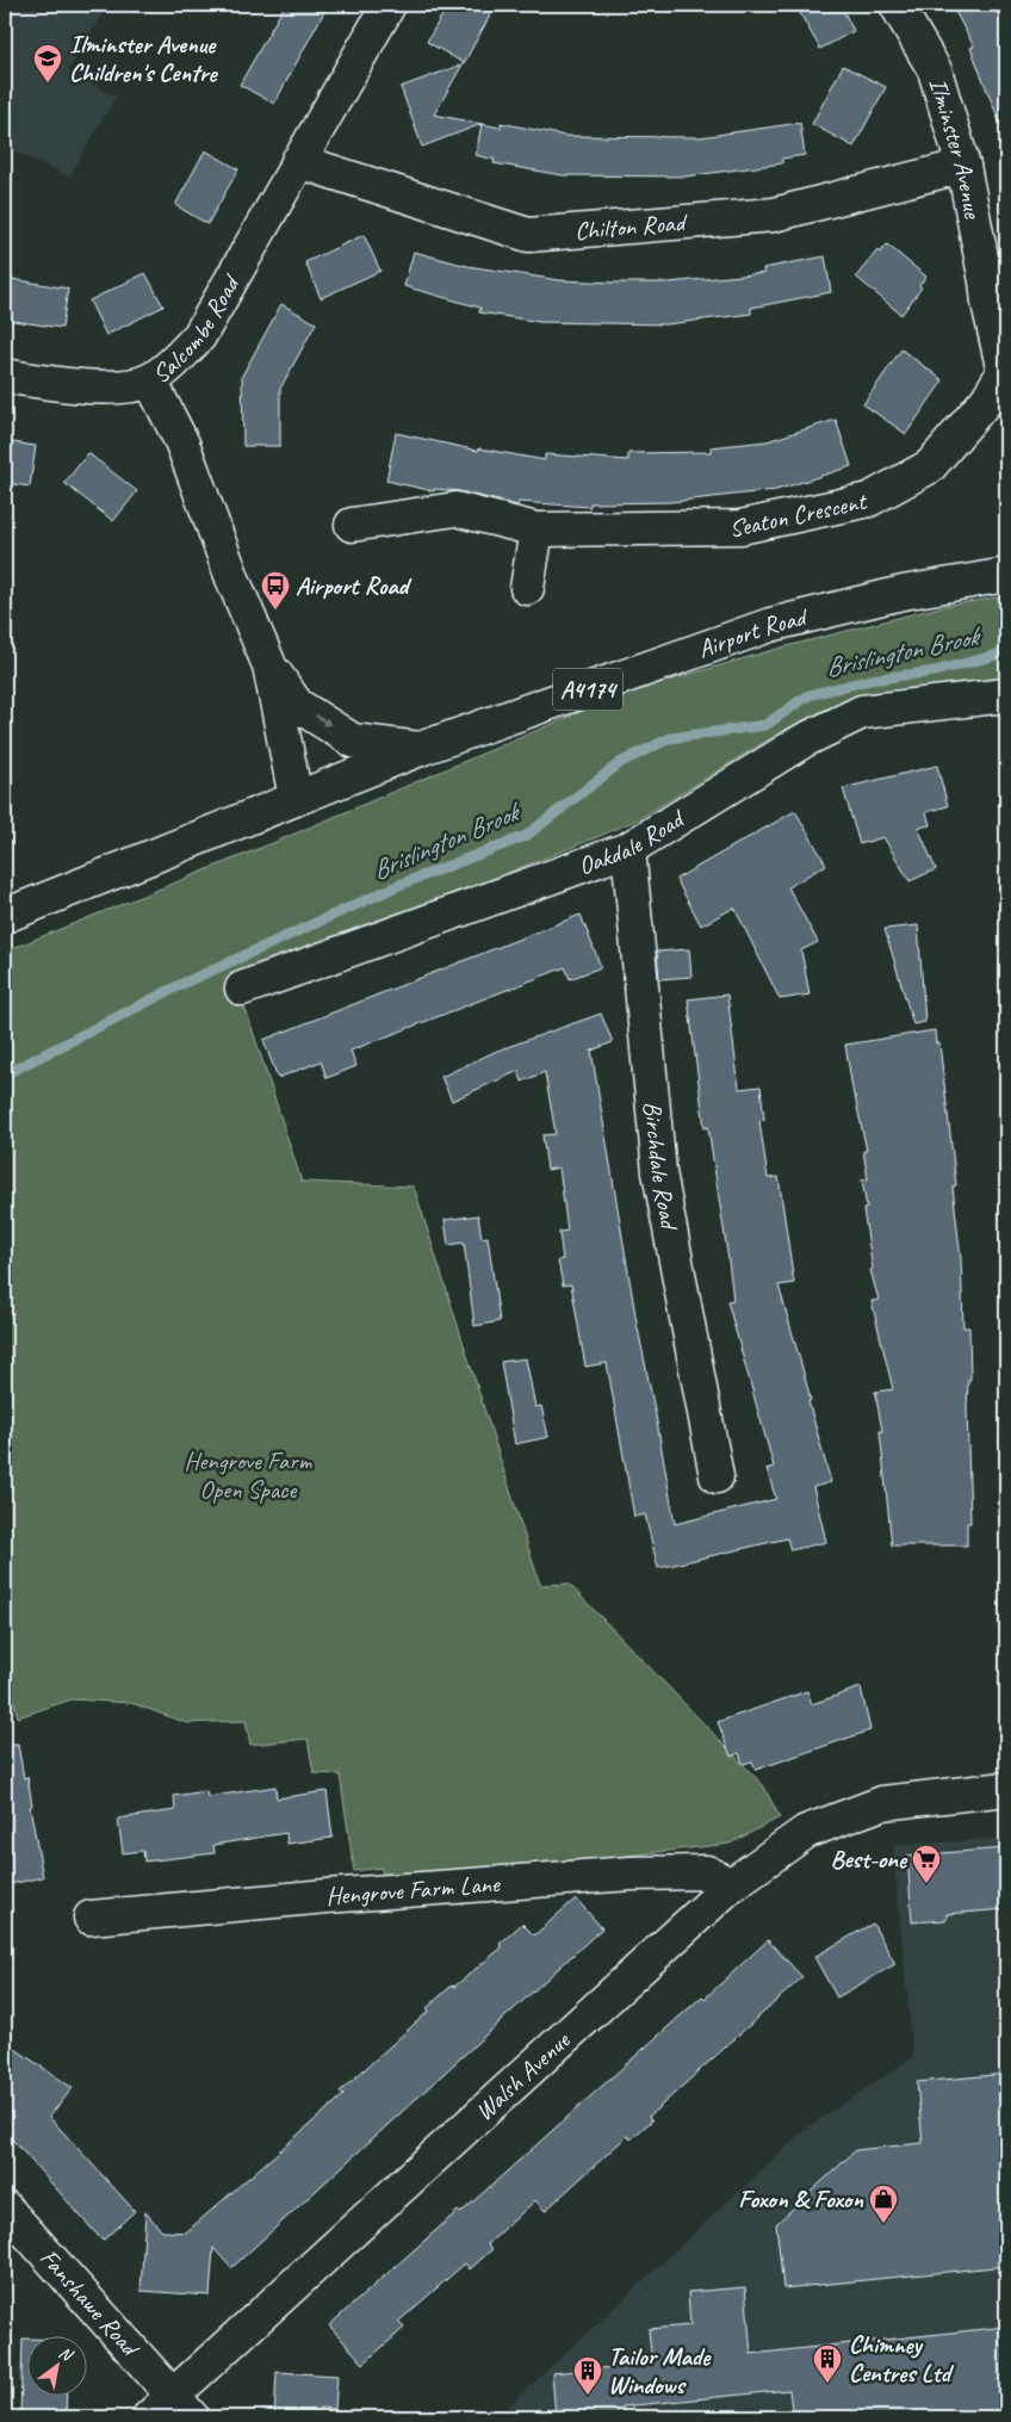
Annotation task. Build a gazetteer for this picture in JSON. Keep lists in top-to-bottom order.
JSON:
{
  "streets": {
    "main road": [
      "Ilminster Avenue",
      "Chilton Road",
      "Salcombe Road",
      "Seaton Crescent",
      "Airport Road",
      "A4174",
      "Oakdale Road",
      "Birchdale Road",
      "Hengrove Farm Lane",
      "Walsh Avenue",
      "Fanshawe Road"
    ]
  },
  "crossings": [
    ["Ilminster Avenue", "Chilton Road"],
    ["Ilminster Avenue", "Seaton Crescent"],
    ["Chilton Road", "Salcombe Road"],
    ["Salcombe Road", "Airport Road"],
    ["Oakdale Road", "Birchdale Road"],
    ["Hengrove Farm Lane", "Walsh Avenue"],
    ["Walsh Avenue", "Fanshawe Road"]
  ],
  "water": ["Brislington Brook"],
  "parks": ["Hengrove Farm Open Space"],
  "places": {
    "school or university": ["Ilminster Avenue Children's Centre"],
    "bus stop": ["Airport Road"],
    "supermarket": ["Best-one"],
    "shop": ["Foxon & Foxon"],
    "building": ["Chimney Centres Ltd", "Tailor Made Windows"]
  },
  "north": "top right"
}
